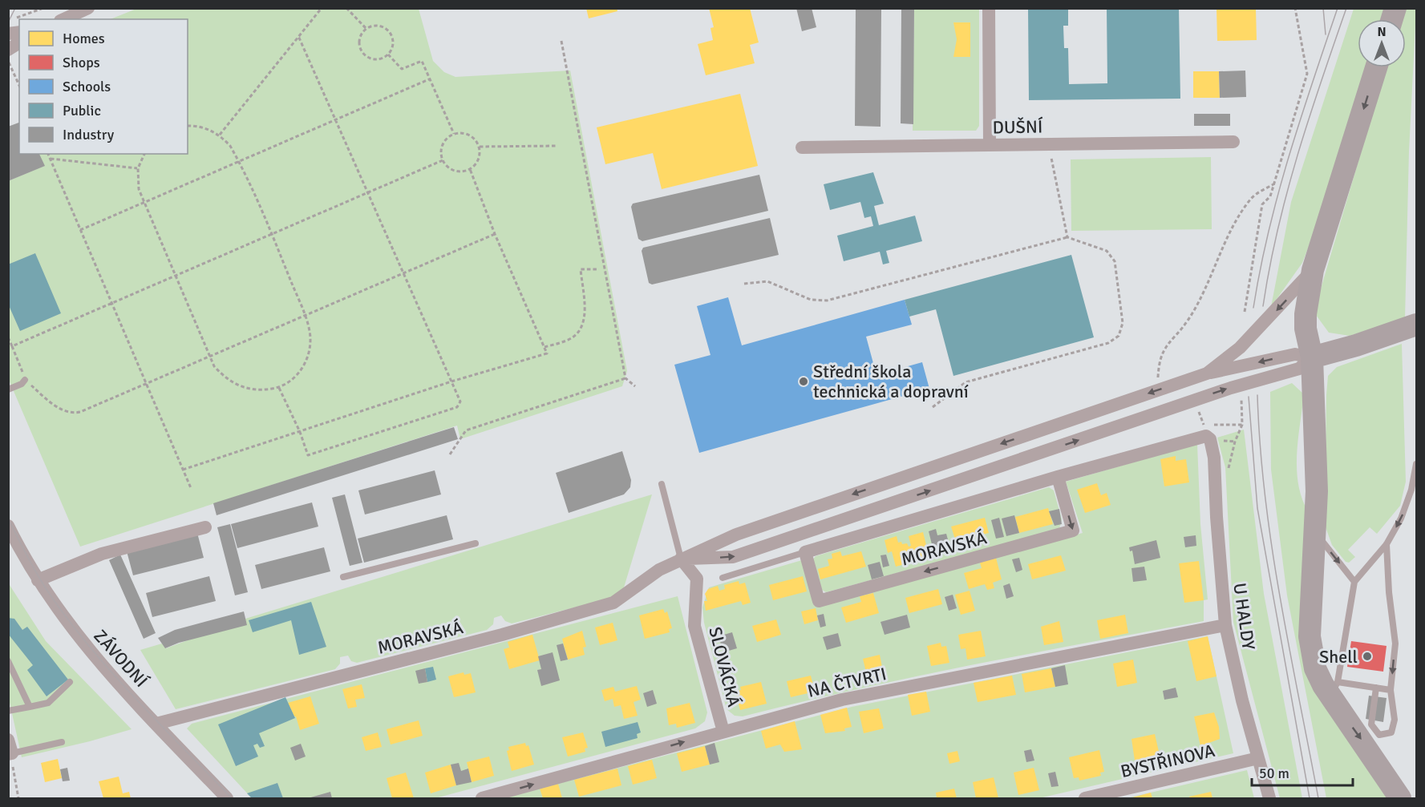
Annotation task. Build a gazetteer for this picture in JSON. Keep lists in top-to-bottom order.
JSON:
{
  "streets": {
    "street": [
      "DUŠNÍ",
      "MORAVSKÁ",
      "U HALDY",
      "ZÁVODNÍ",
      "SLOVÁCKÁ",
      "NA ČTVRTI",
      "BYSTŘINOVA"
    ]
  },
  "crossings": [
    ["MORAVSKÁ", "U HALDY"],
    ["MORAVSKÁ", "ZÁVODNÍ"],
    ["MORAVSKÁ", "SLOVÁCKÁ"],
    ["U HALDY", "NA ČTVRTI"],
    ["U HALDY", "BYSTŘINOVA"],
    ["SLOVÁCKÁ", "NA ČTVRTI"]
  ],
  "places": ["Střední škola technická a dopravní", "Shell"],
  "legend": [
    "Homes",
    "Shops",
    "Schools",
    "Public",
    "Industry"
  ],
  "scale_bar": "50 m",
  "north": "top"
}
